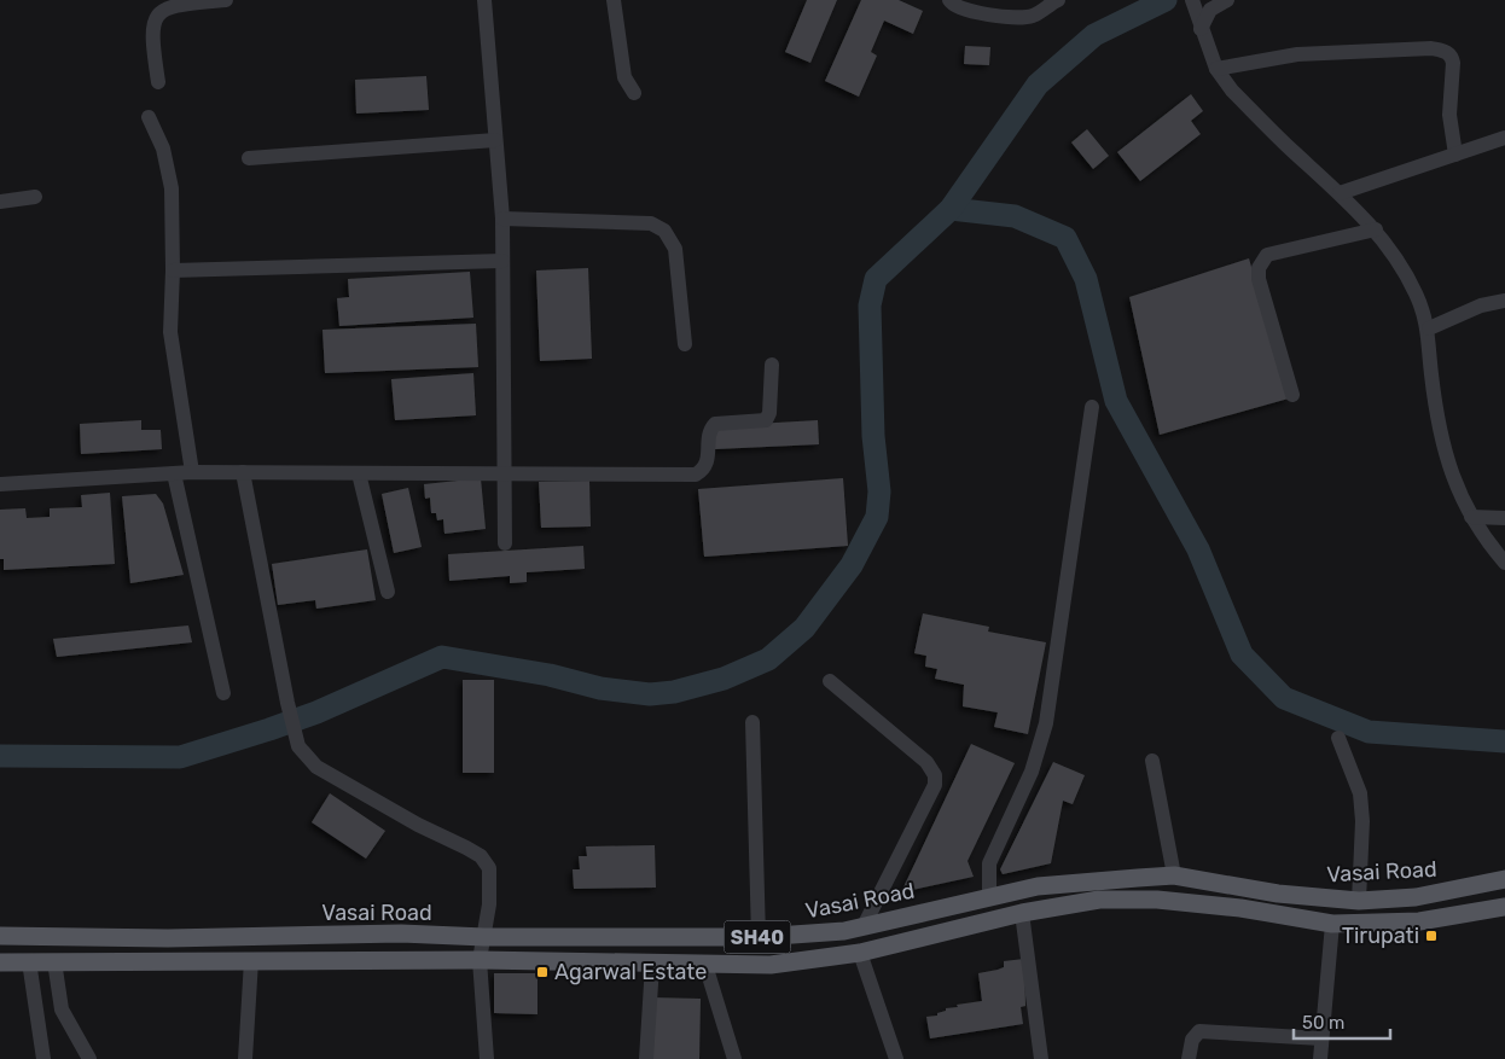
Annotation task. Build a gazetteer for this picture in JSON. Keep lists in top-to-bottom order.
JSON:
{
  "streets": {
    "main road": ["Vasai Road", "SH40"]
  },
  "places": {
    "transit": ["Tirupati", "Agarwal Estate"]
  },
  "scale_bar": "50 m"
}
